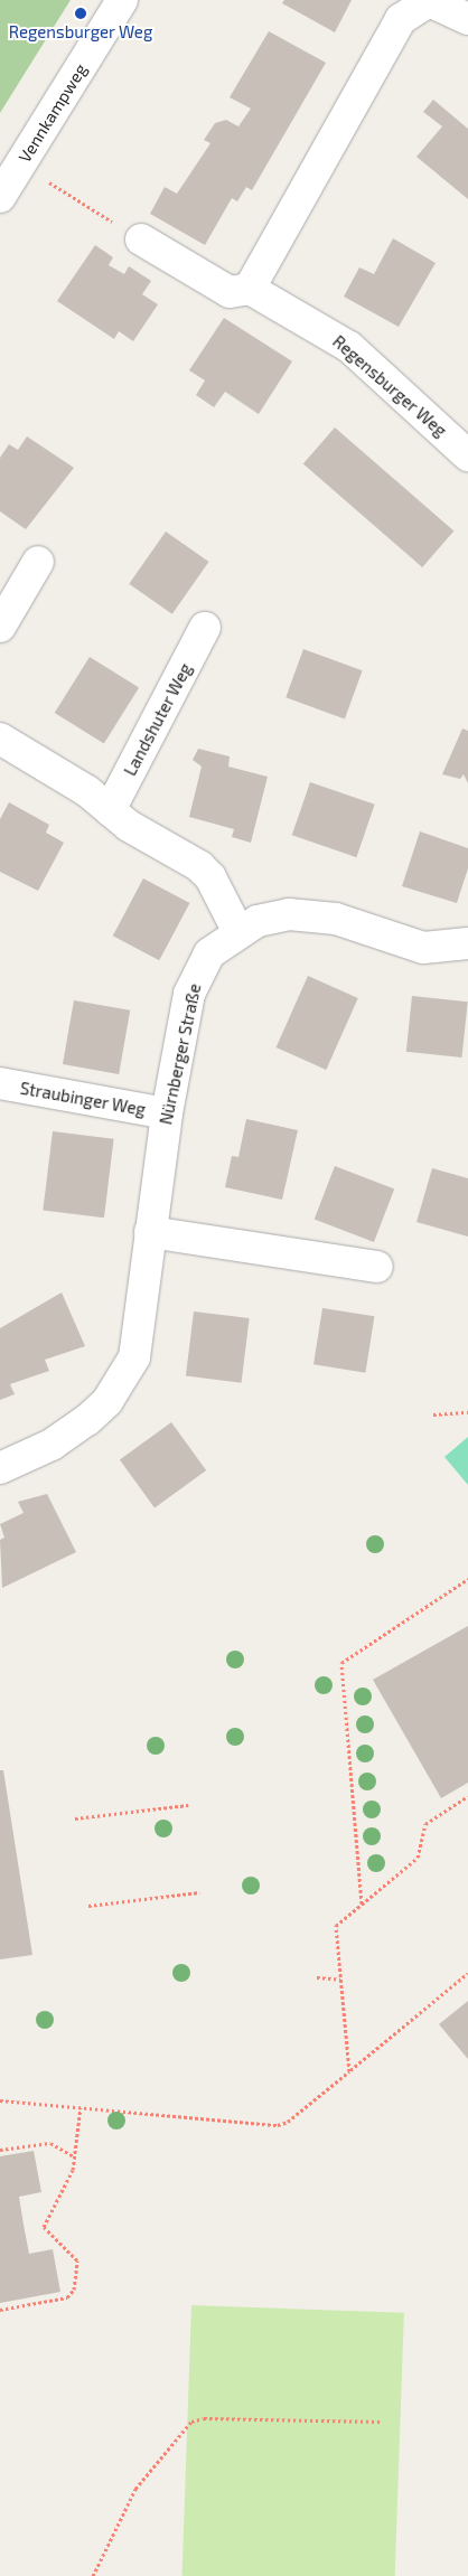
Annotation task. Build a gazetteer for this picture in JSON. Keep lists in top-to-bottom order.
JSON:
{
  "streets": {
    "street": [
      "Vennkampweg",
      "Regensburger Weg",
      "Landshuter Weg",
      "Nürnberger Straße",
      "Straubinger Weg"
    ]
  },
  "crossings": [
    ["Nürnberger Straße", "Straubinger Weg"]
  ],
  "places": ["Regensburger Weg"]
}
